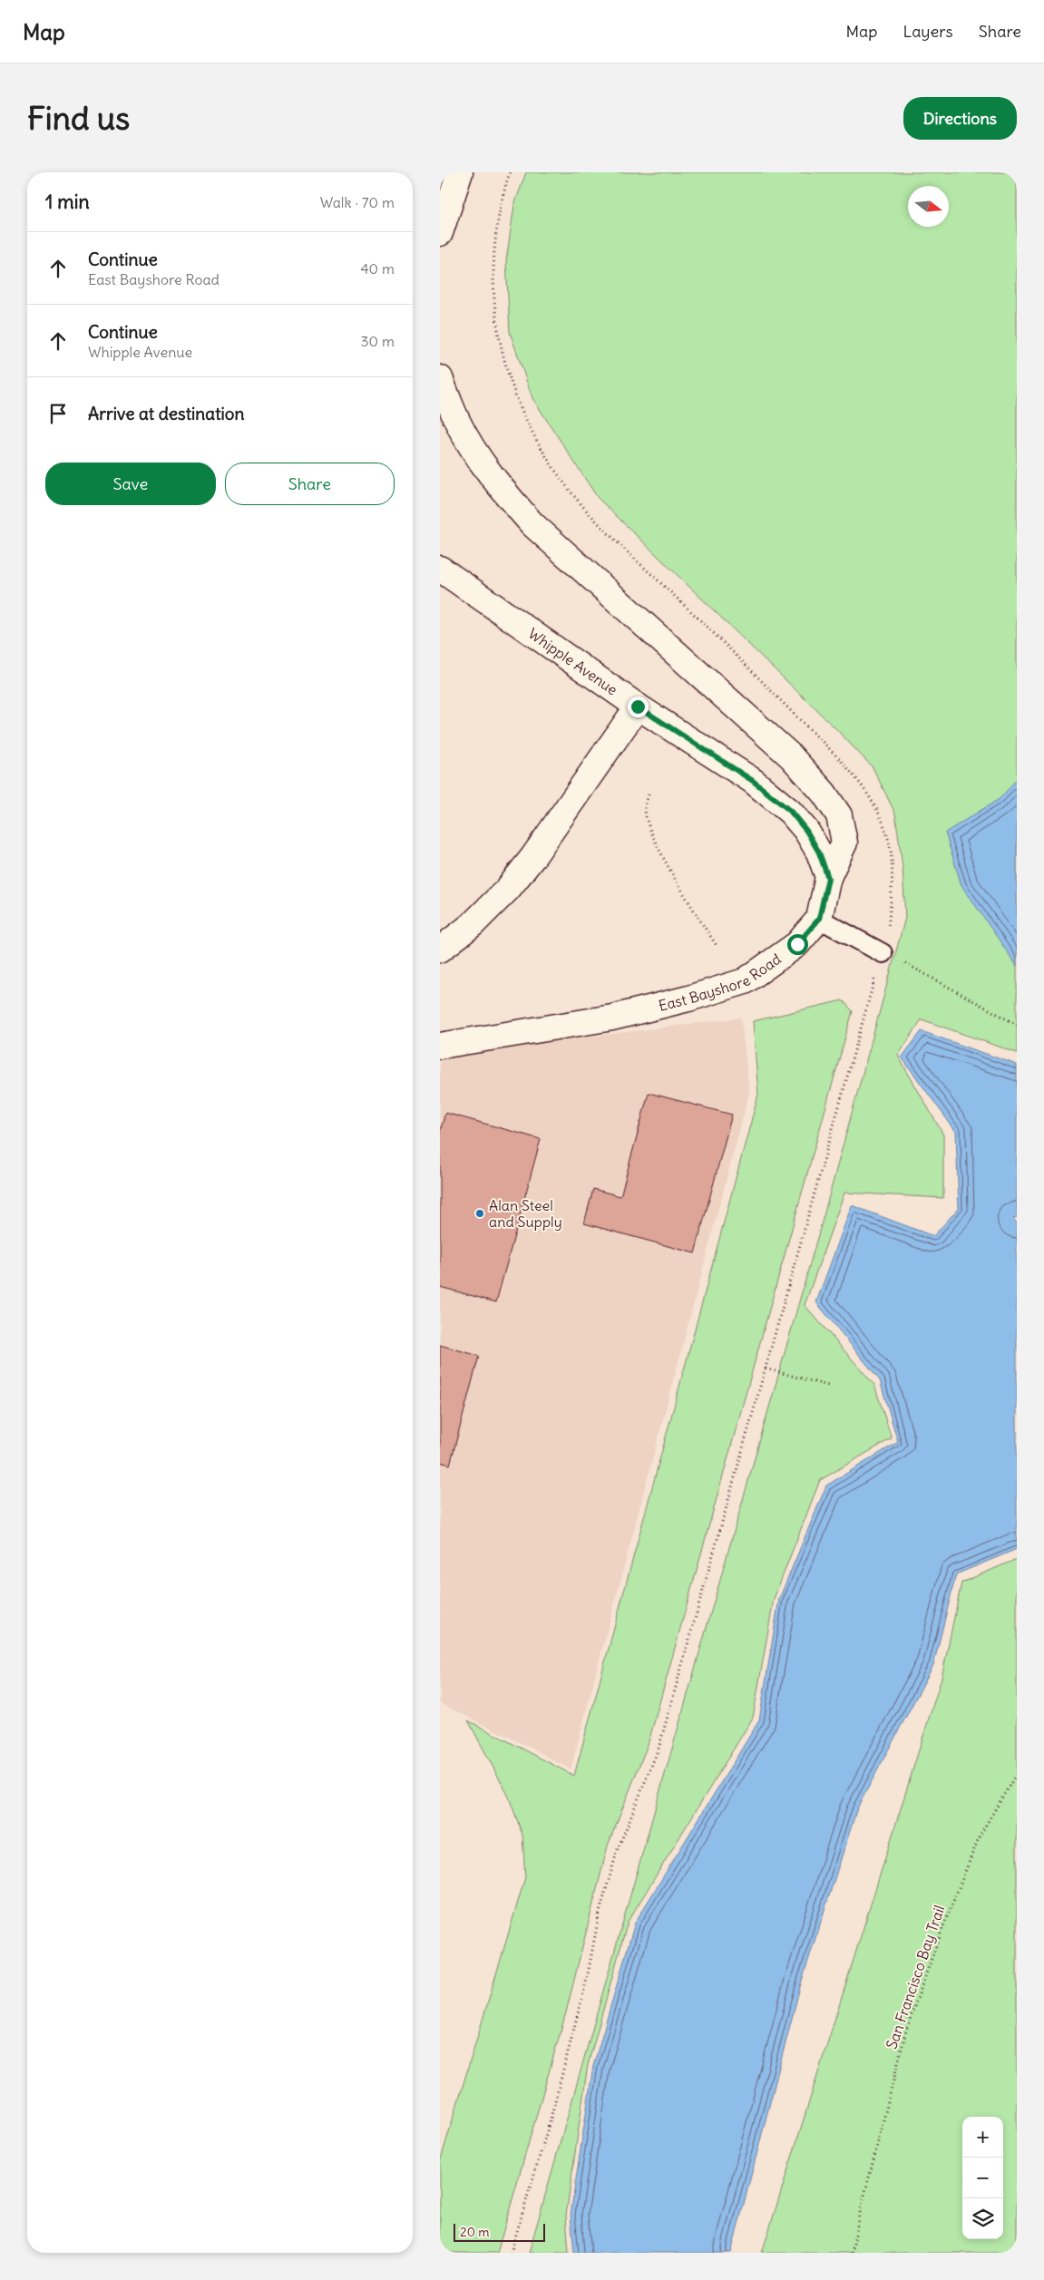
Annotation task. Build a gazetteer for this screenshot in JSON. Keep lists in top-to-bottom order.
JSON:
{
  "streets": {
    "main road": ["Whipple Avenue", "East Bayshore Road"],
    "path": ["San Francisco Bay Trail"]
  },
  "crossings": [
    ["Whipple Avenue", "East Bayshore Road"]
  ],
  "places": ["Alan Steel and Supply"],
  "scale_bar": "20 m",
  "north": "right",
  "page": {
    "header": "Map",
    "nav": ["Map", "Layers", "Share"],
    "buttons": [
      "Directions",
      ["Save", "Share"]
    ],
    "title": "Find us",
    "heading": ["1 min", "Walk · 70 m"],
    "list": [
      ["Continue", "East Bayshore Road", "40 m"],
      ["Continue", "Whipple Avenue", "30 m"],
      "Arrive at destination"
    ],
    "map_buttons": ["+", "−"],
    "scale": "20 m"
  }
}
